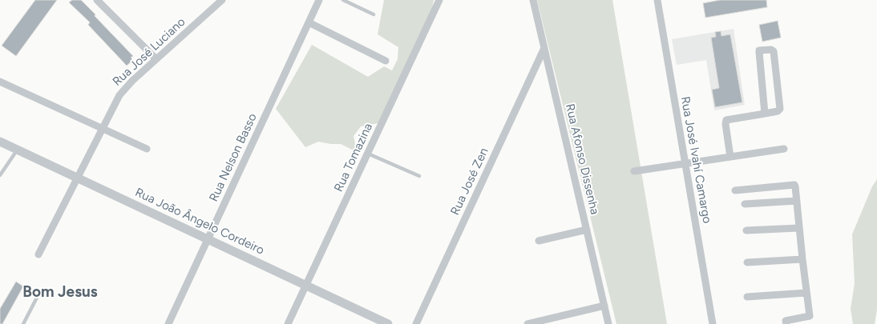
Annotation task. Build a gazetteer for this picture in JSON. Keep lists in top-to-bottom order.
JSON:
{
  "streets": {
    "street": [
      "Rua José Luciano",
      "Rua Nelson Basso",
      "Rua Tomazina",
      "Rua Afonso Dissenha",
      "Rua José Ivahí Camargo",
      "Rua José Zen",
      "Rua João Ângelo Cordeiro"
    ]
  },
  "crossings": [
    ["Rua José Luciano", "Rua João Ângelo Cordeiro"],
    ["Rua Nelson Basso", "Rua João Ângelo Cordeiro"],
    ["Rua Tomazina", "Rua João Ângelo Cordeiro"],
    ["Rua Afonso Dissenha", "Rua José Zen"]
  ],
  "districts": ["Bom Jesus"]
}
